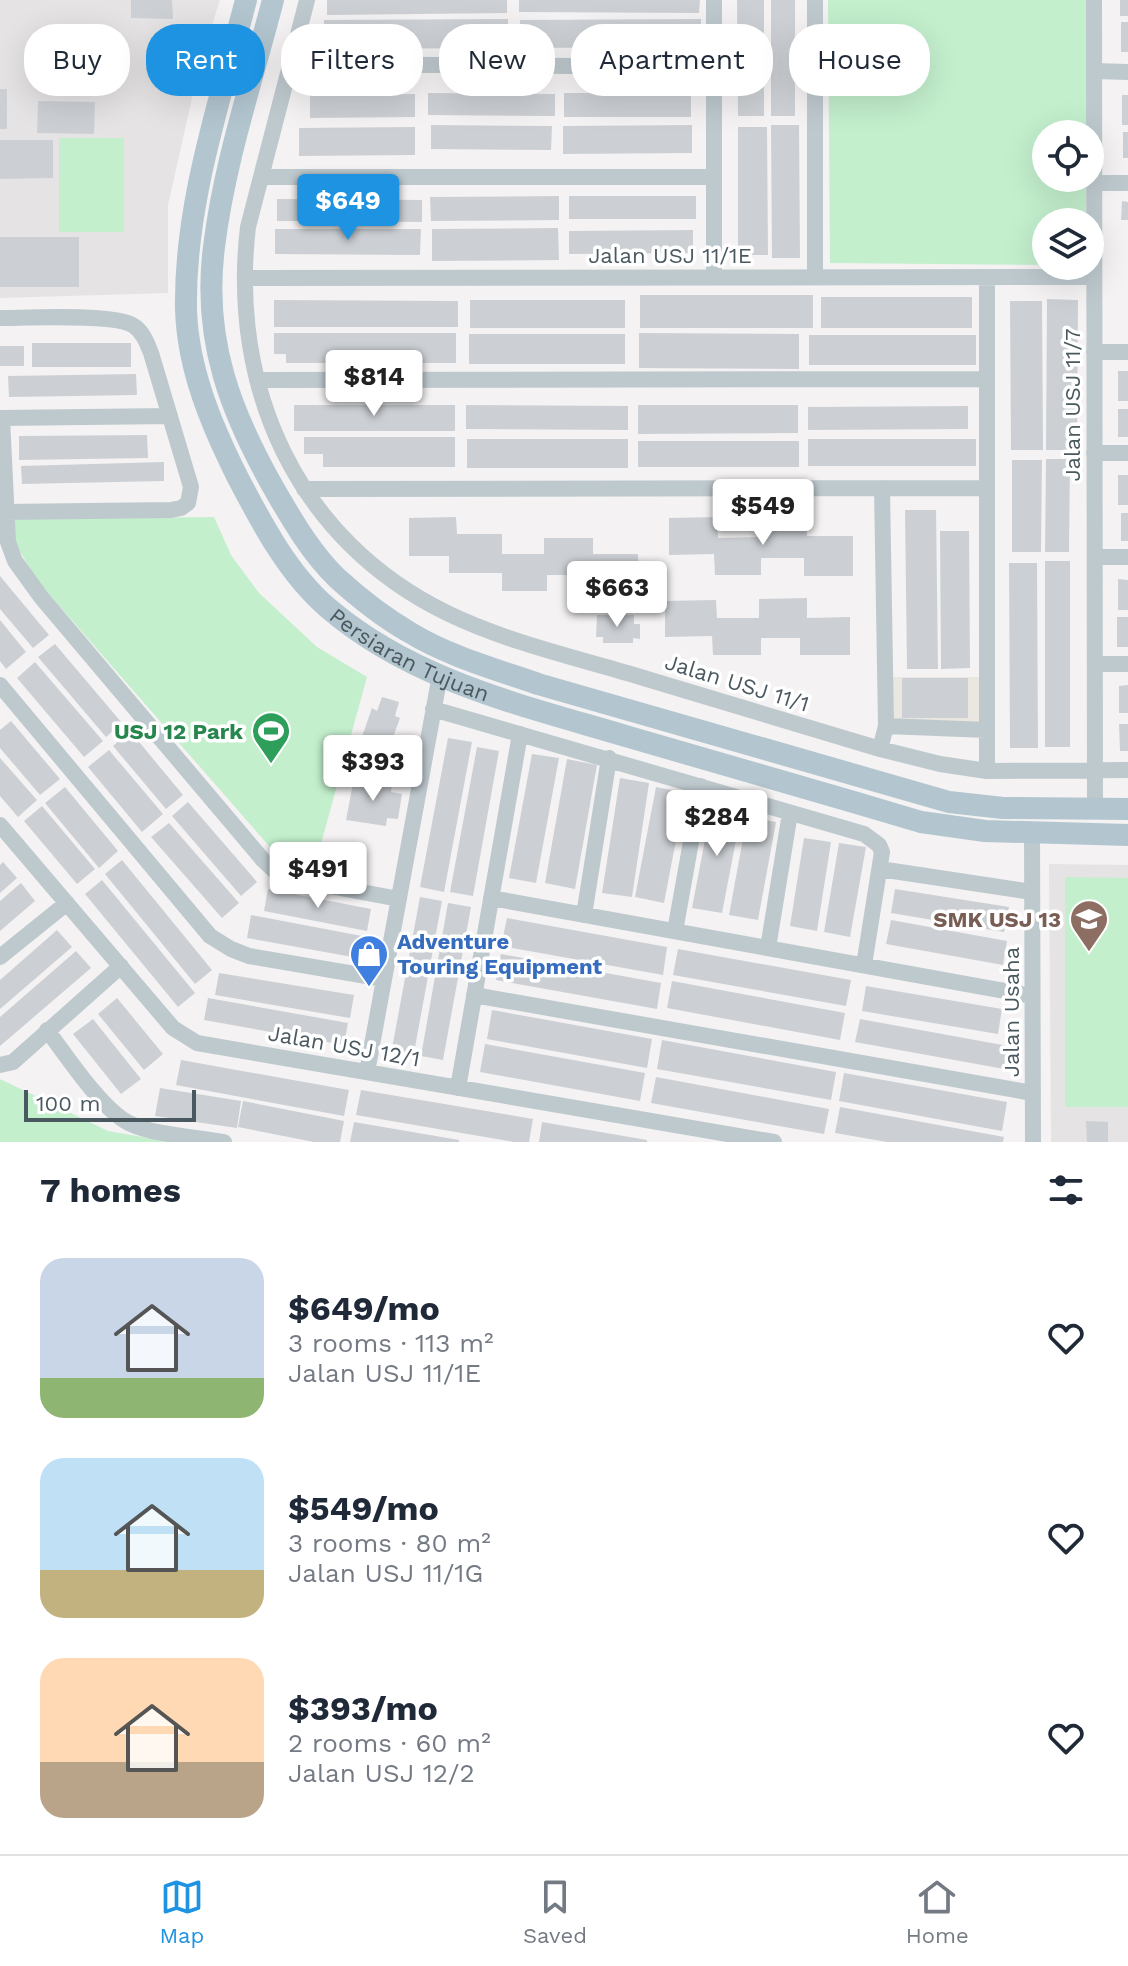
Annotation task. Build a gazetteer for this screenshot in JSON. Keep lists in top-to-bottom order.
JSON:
{
  "streets": {
    "main road": ["Persiaran Tujuan"],
    "street": [
      "Jalan USJ 11/1E",
      "Jalan USJ 11/7",
      "Jalan USJ 11/1",
      "Jalan Usaha",
      "Jalan USJ 12/1"
    ]
  },
  "crossings": [
    ["Jalan USJ 11/1E", "Jalan USJ 11/1"],
    ["Jalan USJ 11/7", "Persiaran Tujuan"],
    ["Jalan USJ 11/7", "Jalan USJ 11/1"],
    ["Persiaran Tujuan", "Jalan Usaha"]
  ],
  "places": {
    "sports": ["USJ 12 Park"],
    "school or university": ["SMK USJ 13"],
    "shop": ["Adventure Touring Equipment"]
  },
  "scale_bar": "100 m",
  "page": {
    "chip": [
      "Buy",
      "Rent",
      "Filters",
      "New",
      "Apartment",
      "House"
    ],
    "price": [
      "$649",
      "$814",
      "$549",
      "$663",
      "$393",
      "$284",
      "$491"
    ],
    "scale": "100 m",
    "heading": "7 homes",
    "list": [
      {
        "name": "$649/mo",
        "note": "3 rooms · 113 m² · Jalan USJ 11/1E"
      },
      {
        "name": "$549/mo",
        "note": "3 rooms · 80 m² · Jalan USJ 11/1G"
      },
      {
        "name": "$393/mo",
        "note": "2 rooms · 60 m² · Jalan USJ 12/2"
      }
    ],
    "tabs": ["Map", "Saved", "Home"]
  }
}
